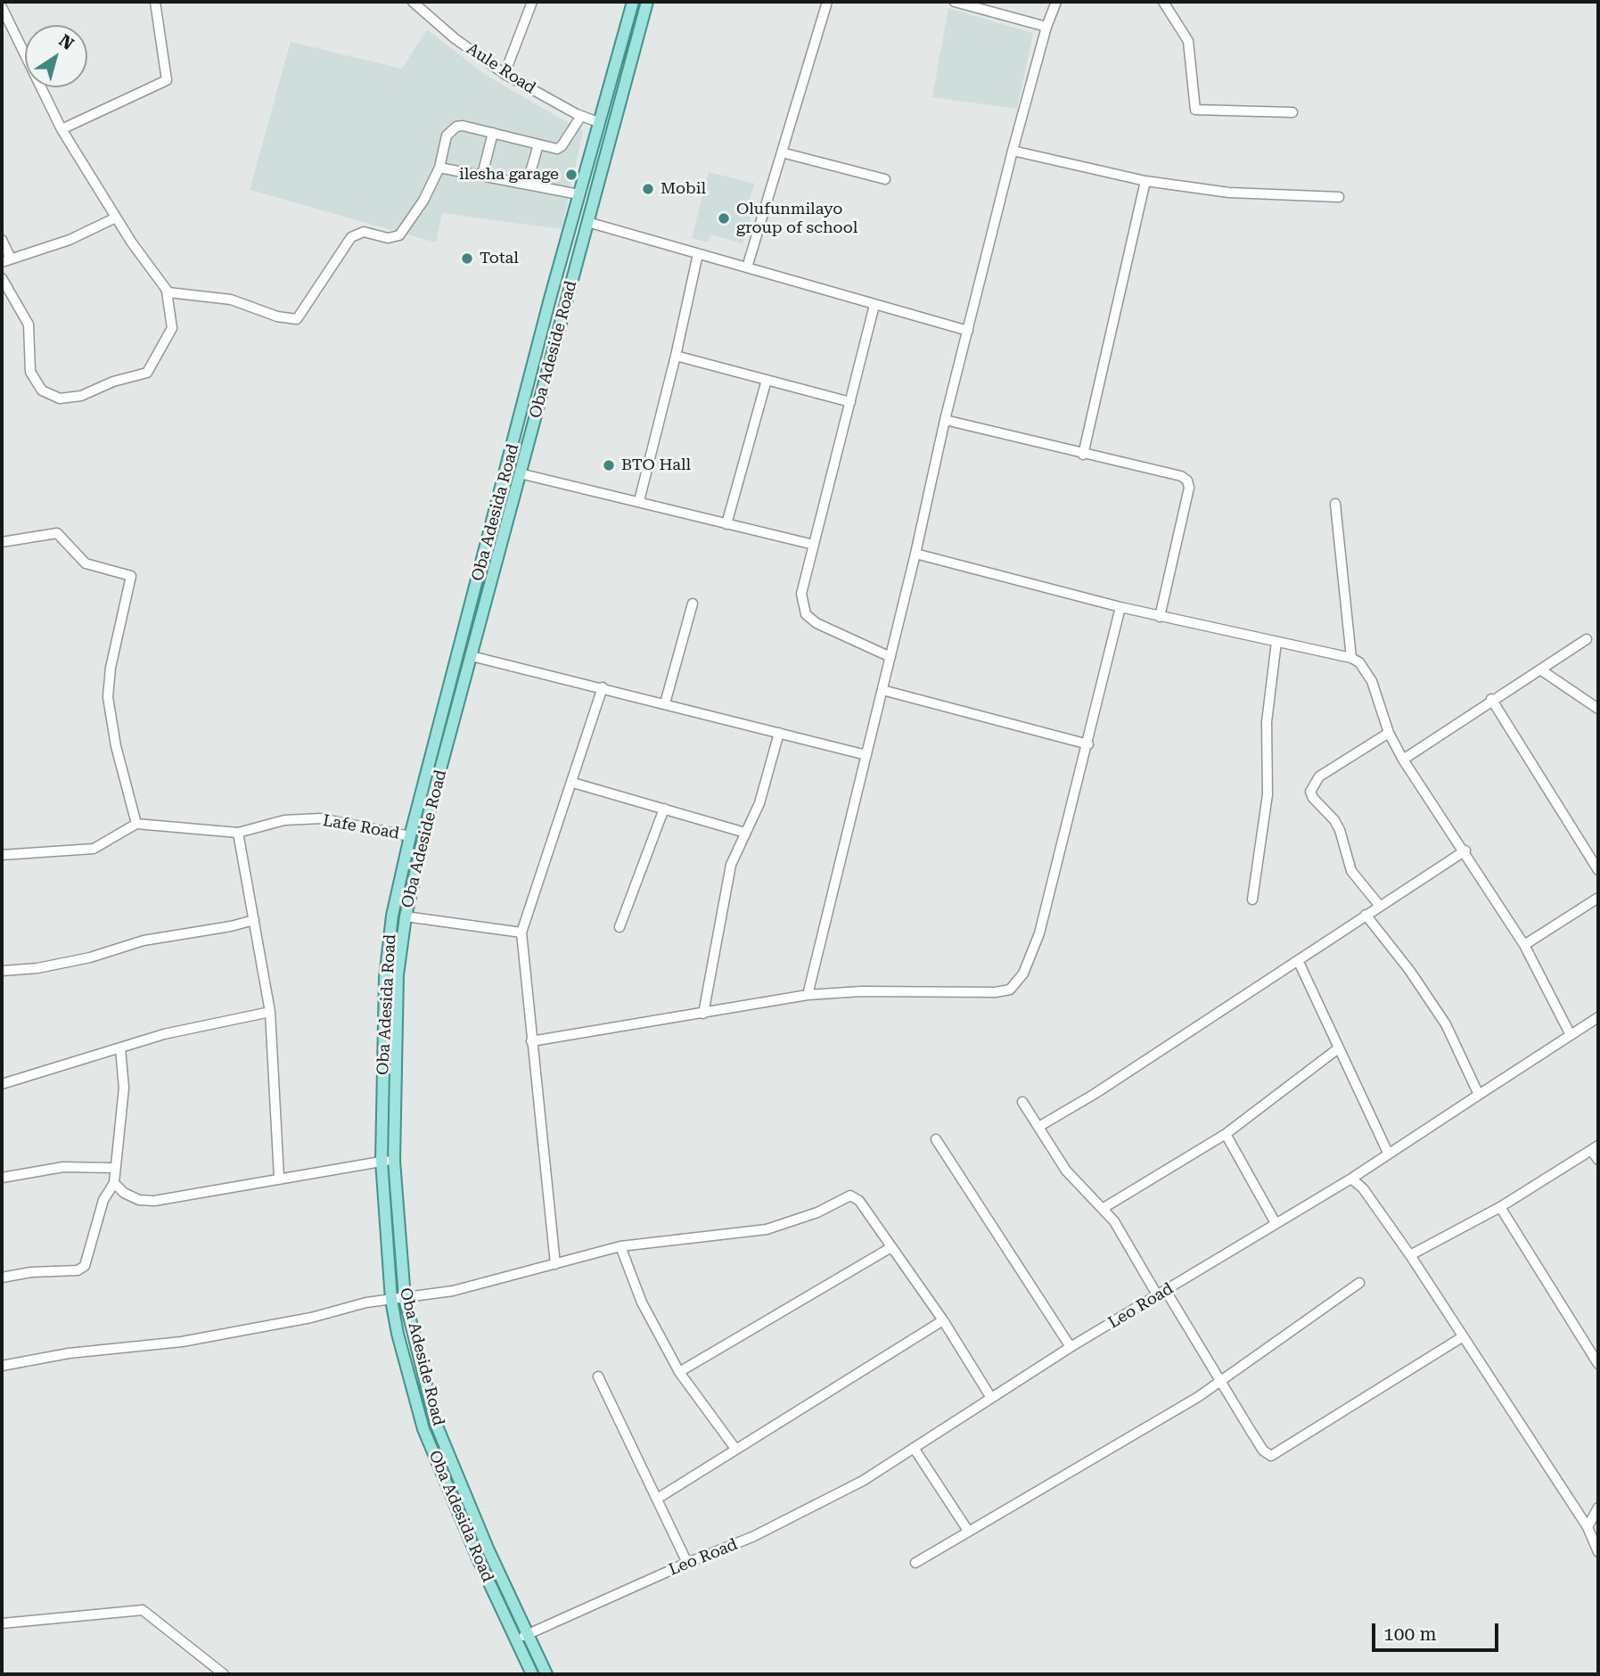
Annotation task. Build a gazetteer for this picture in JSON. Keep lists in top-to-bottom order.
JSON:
{
  "streets": {
    "main road": ["Oba Adeside Road", "Oba Adesida Road"],
    "street": ["Aule Road", "Lafe Road", "Leo Road"]
  },
  "crossings": [
    ["Aule Road", "Oba Adesida Road"],
    ["Oba Adeside Road", "Leo Road"],
    ["Oba Adesida Road", "Lafe Road"],
    ["Oba Adesida Road", "Leo Road"]
  ],
  "places": [
    "ilesha garage",
    "Mobil",
    "Olufunmilayo group of school",
    "Total",
    "BTO Hall"
  ],
  "scale_bar": "100 m",
  "north": "top right"
}
